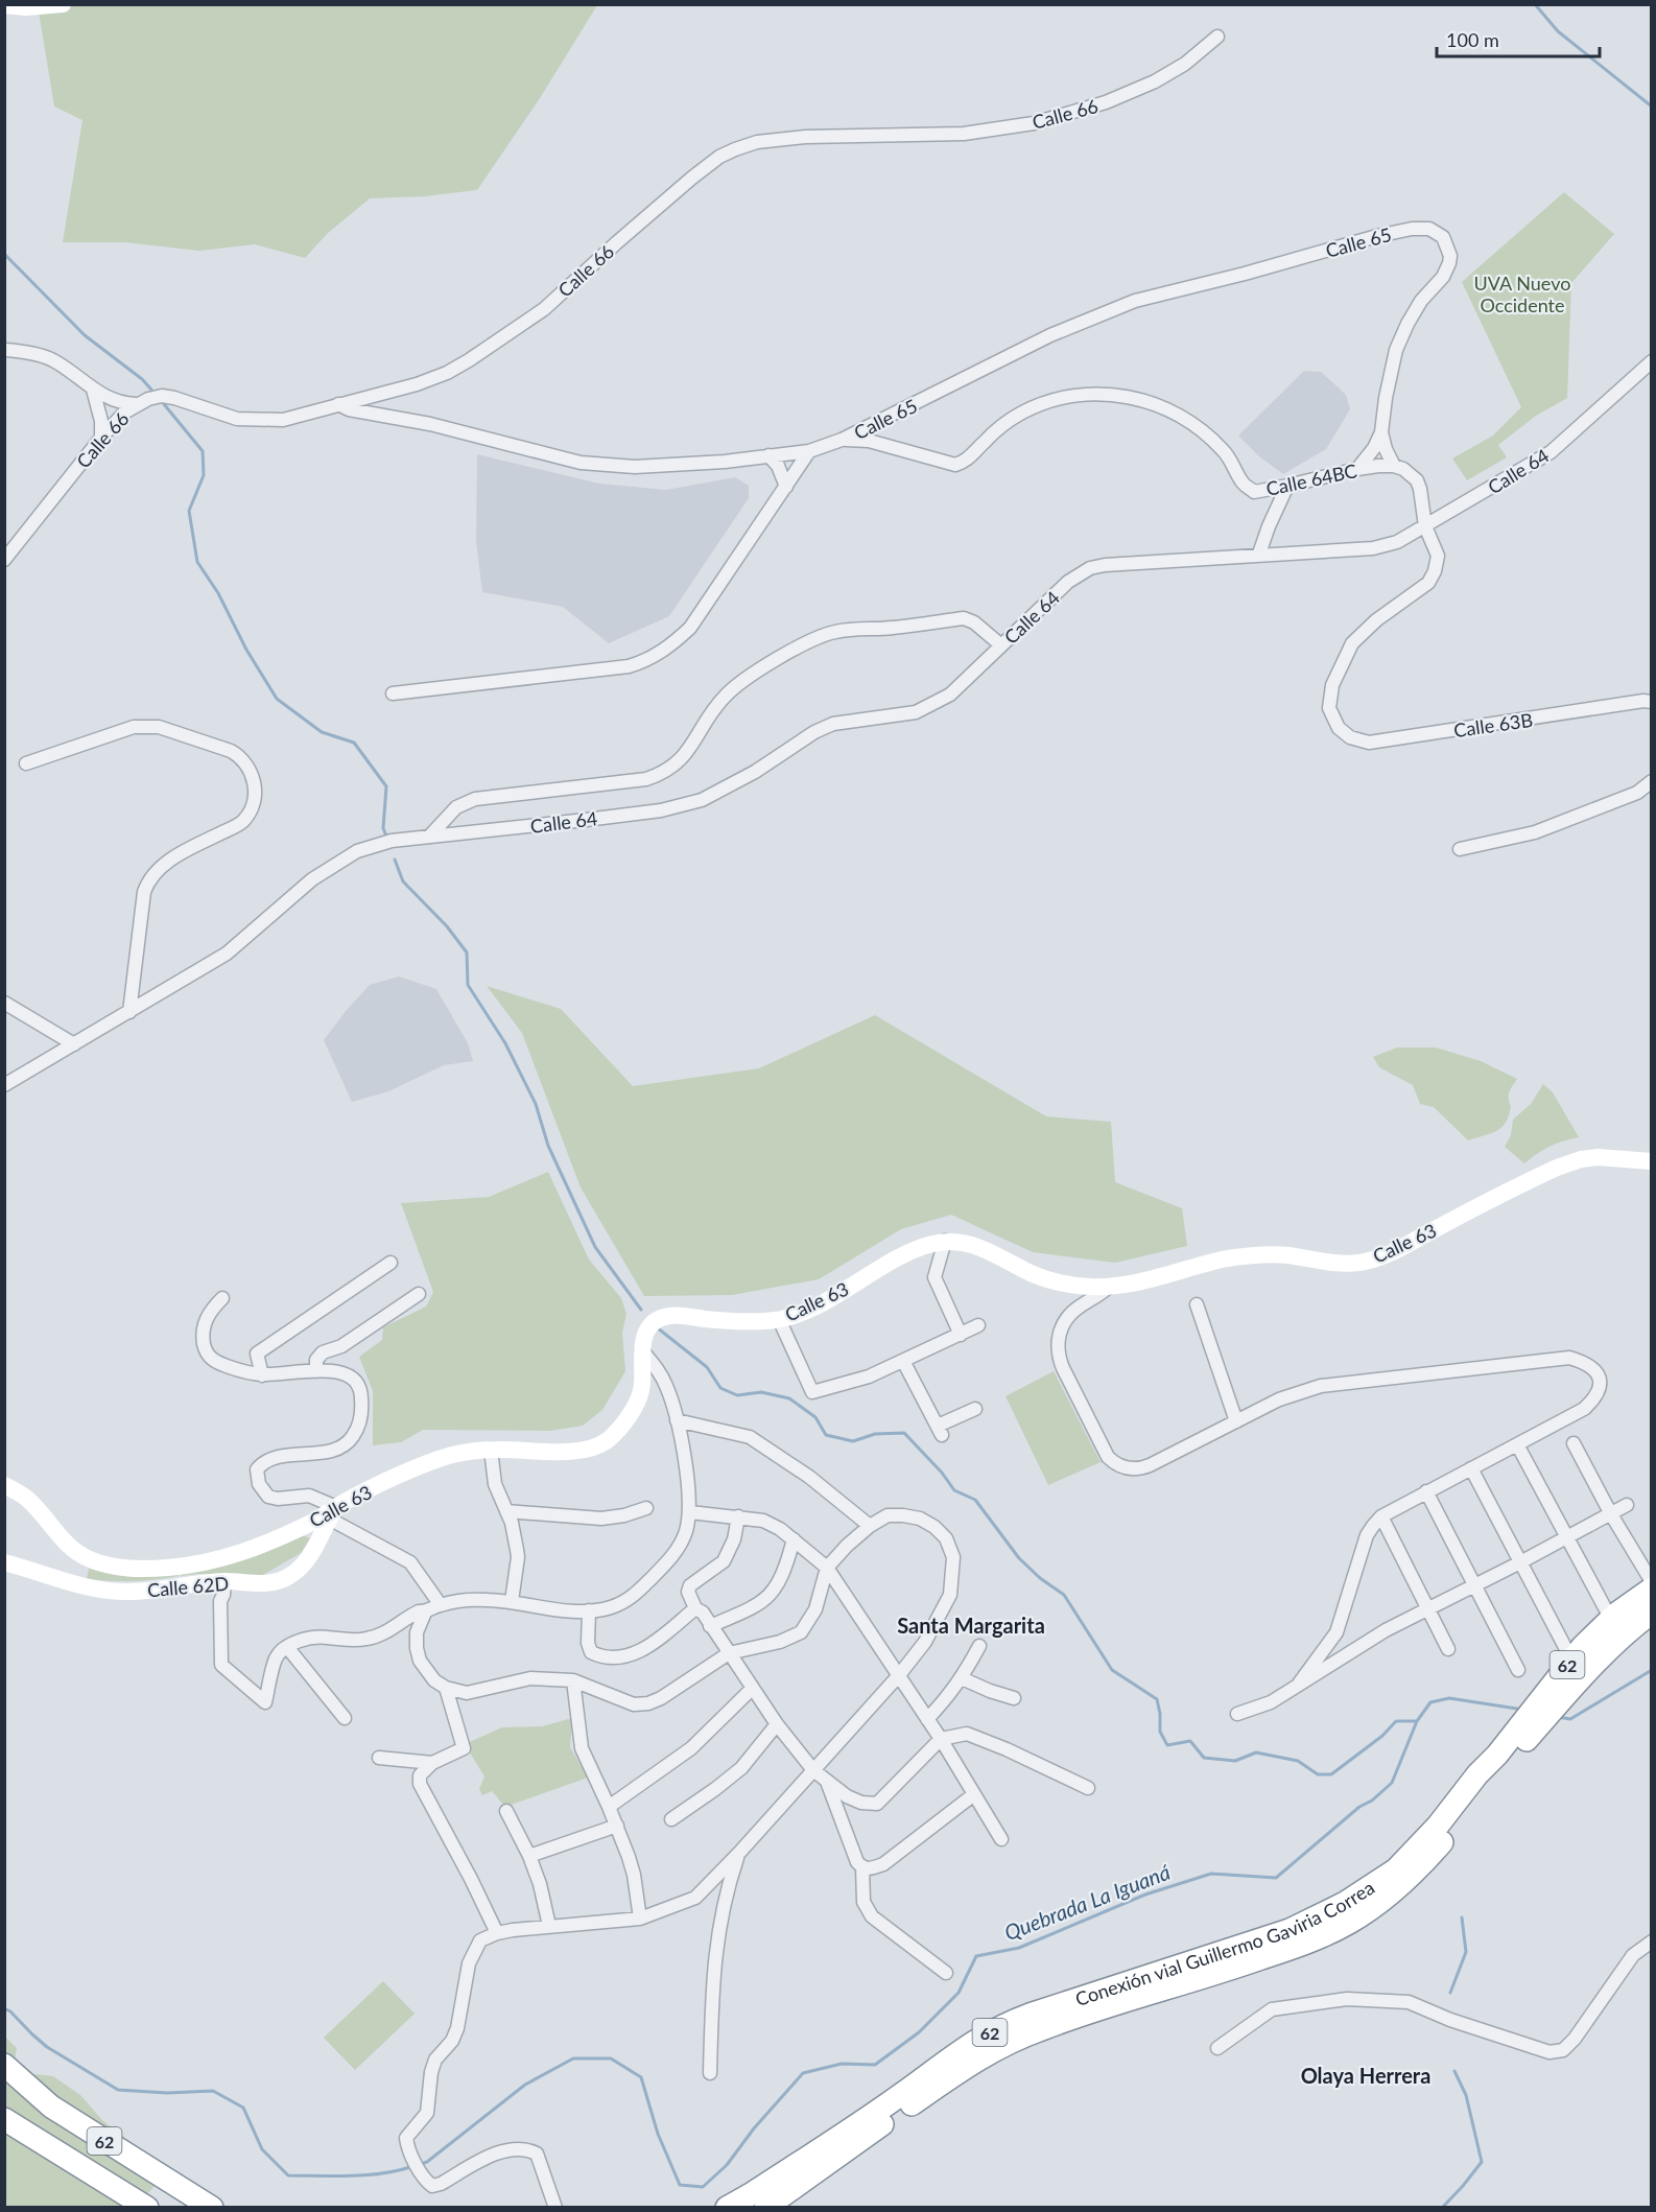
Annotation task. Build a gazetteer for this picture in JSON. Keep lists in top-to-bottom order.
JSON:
{
  "streets": {
    "highway": ["62", "Conexión vial Guillermo Gaviria Correa"],
    "main road": ["Calle 63", "Calle 62D"],
    "street": [
      "Calle 66",
      "Calle 65",
      "Calle 64",
      "Calle 64BC",
      "Calle 63B"
    ]
  },
  "crossings": [
    ["Calle 66", "Calle 65"],
    ["Calle 65", "Calle 64BC"],
    ["Calle 64", "Calle 63B"],
    ["Calle 63", "Calle 62D"]
  ],
  "districts": ["Santa Margarita", "Olaya Herrera"],
  "water": ["Quebrada La Iguaná"],
  "parks": ["UVA Nuevo Occidente"],
  "scale_bar": "100 m"
}
